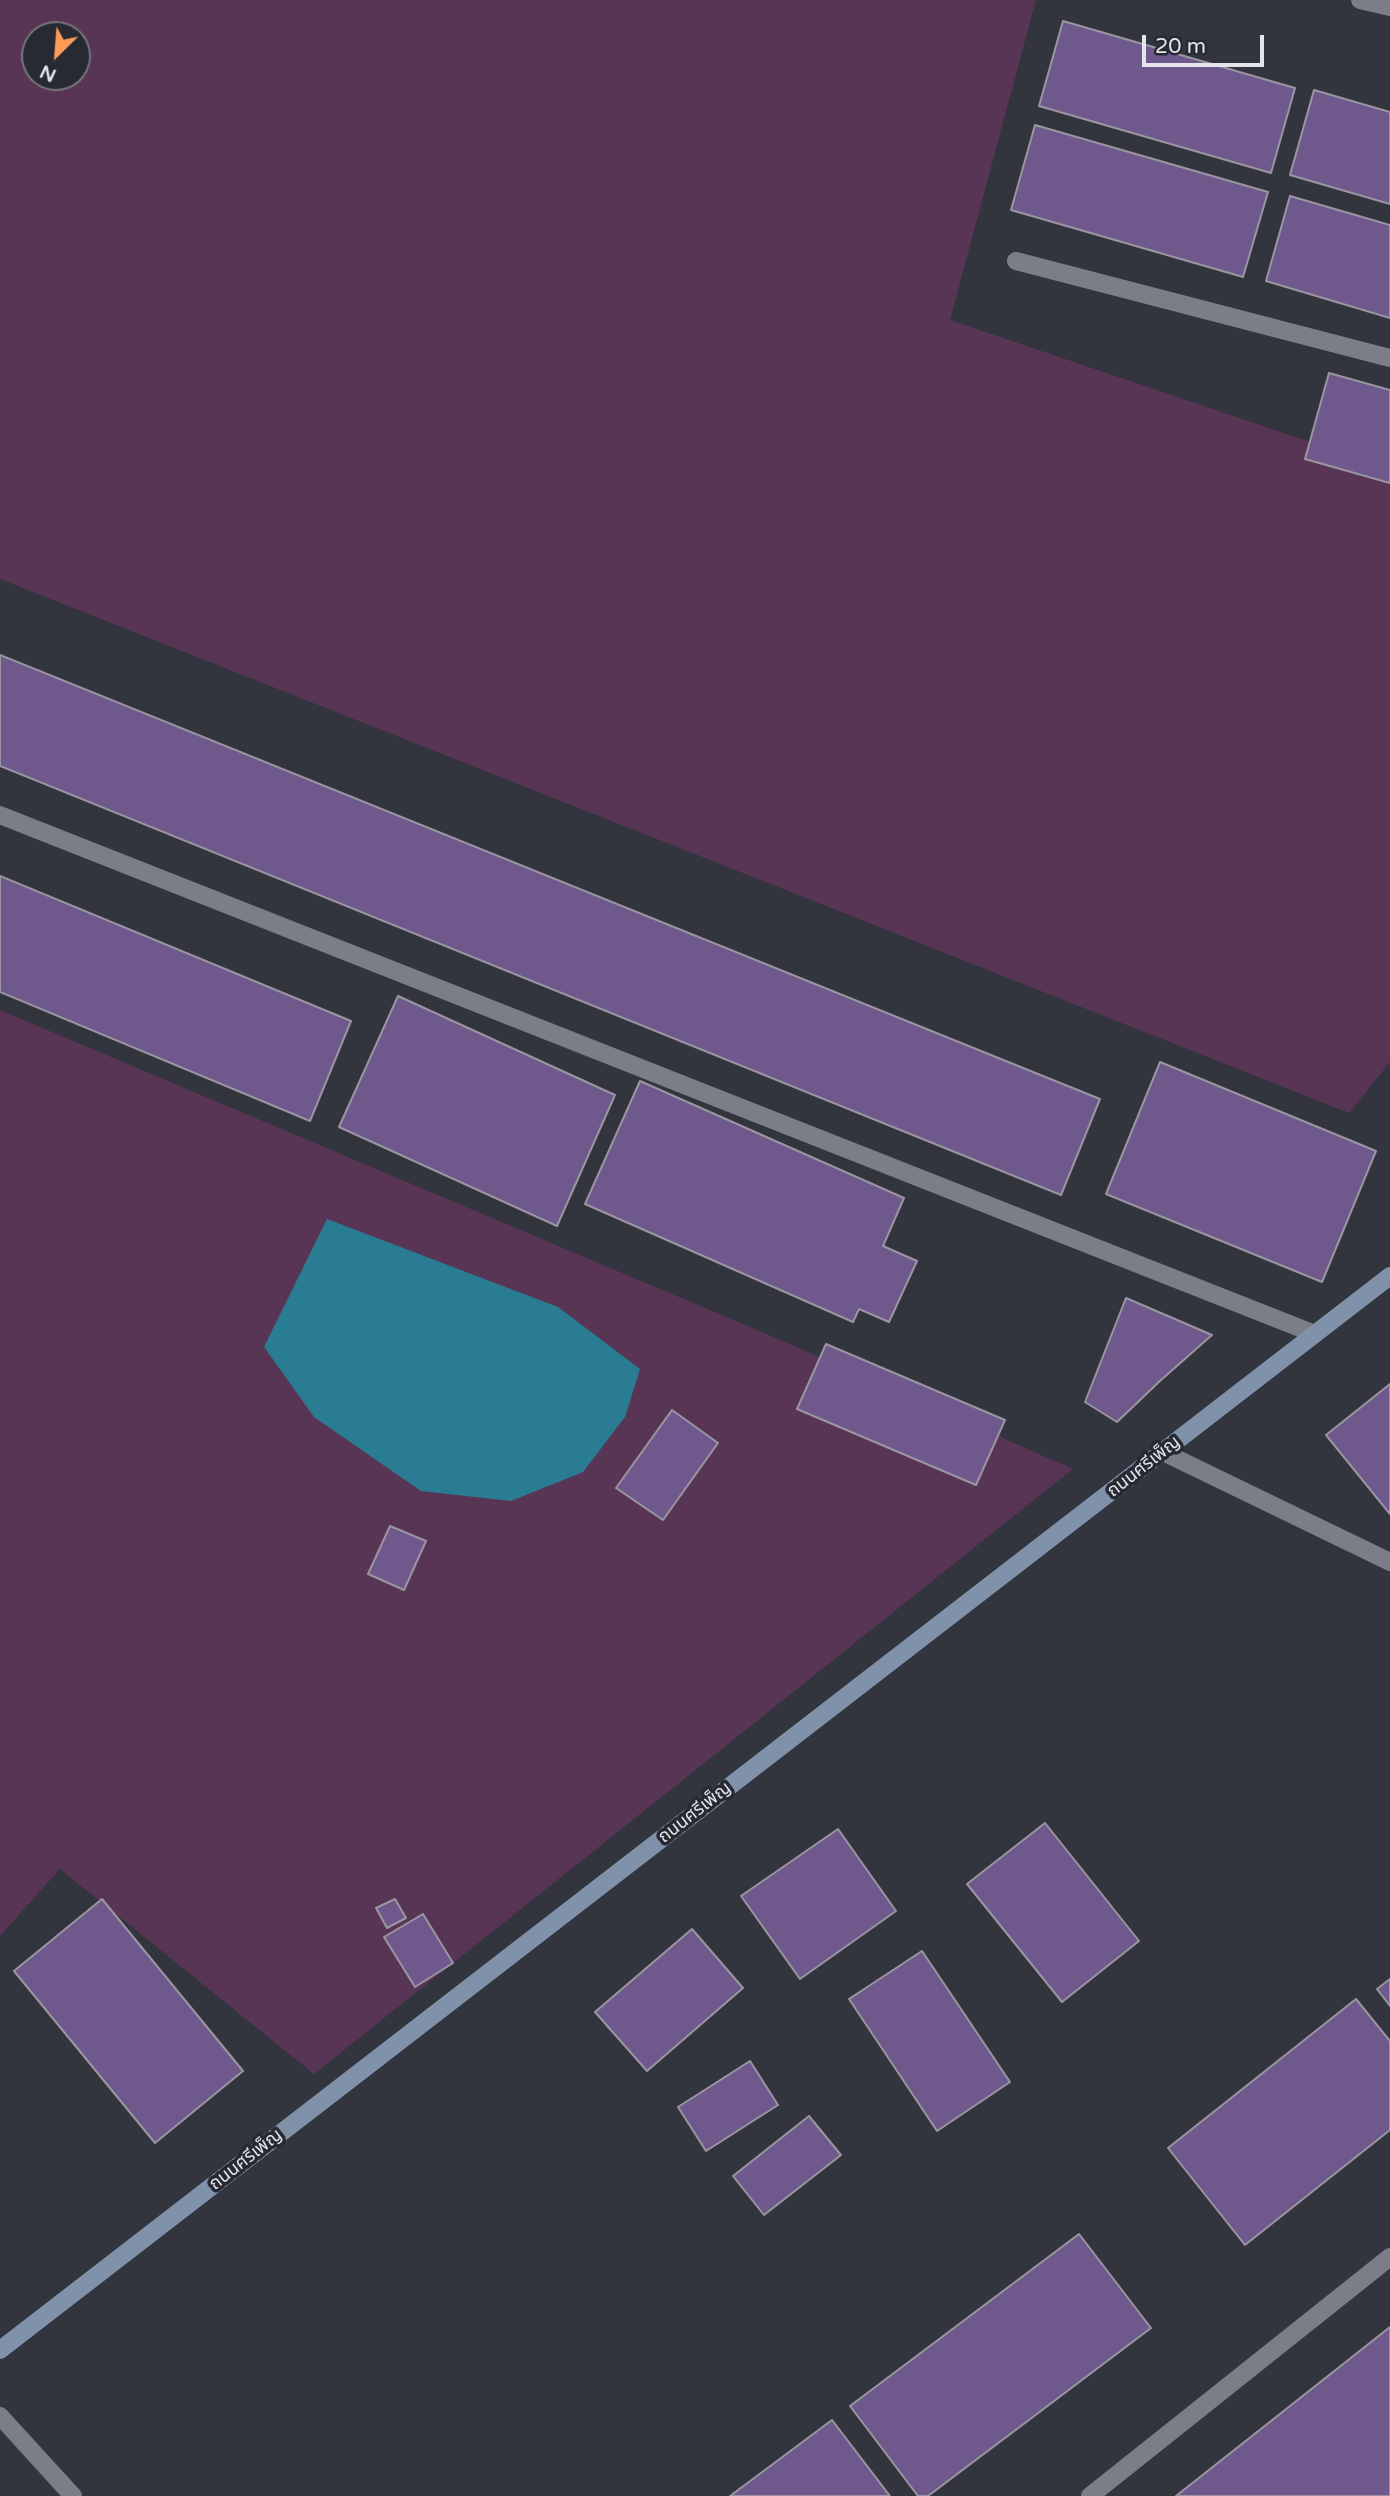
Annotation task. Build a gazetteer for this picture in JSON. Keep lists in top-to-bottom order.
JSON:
{
  "streets": {
    "main road": ["ถนนศรีเพ็ญ"]
  },
  "scale_bar": "20 m",
  "north": "bottom left"
}
